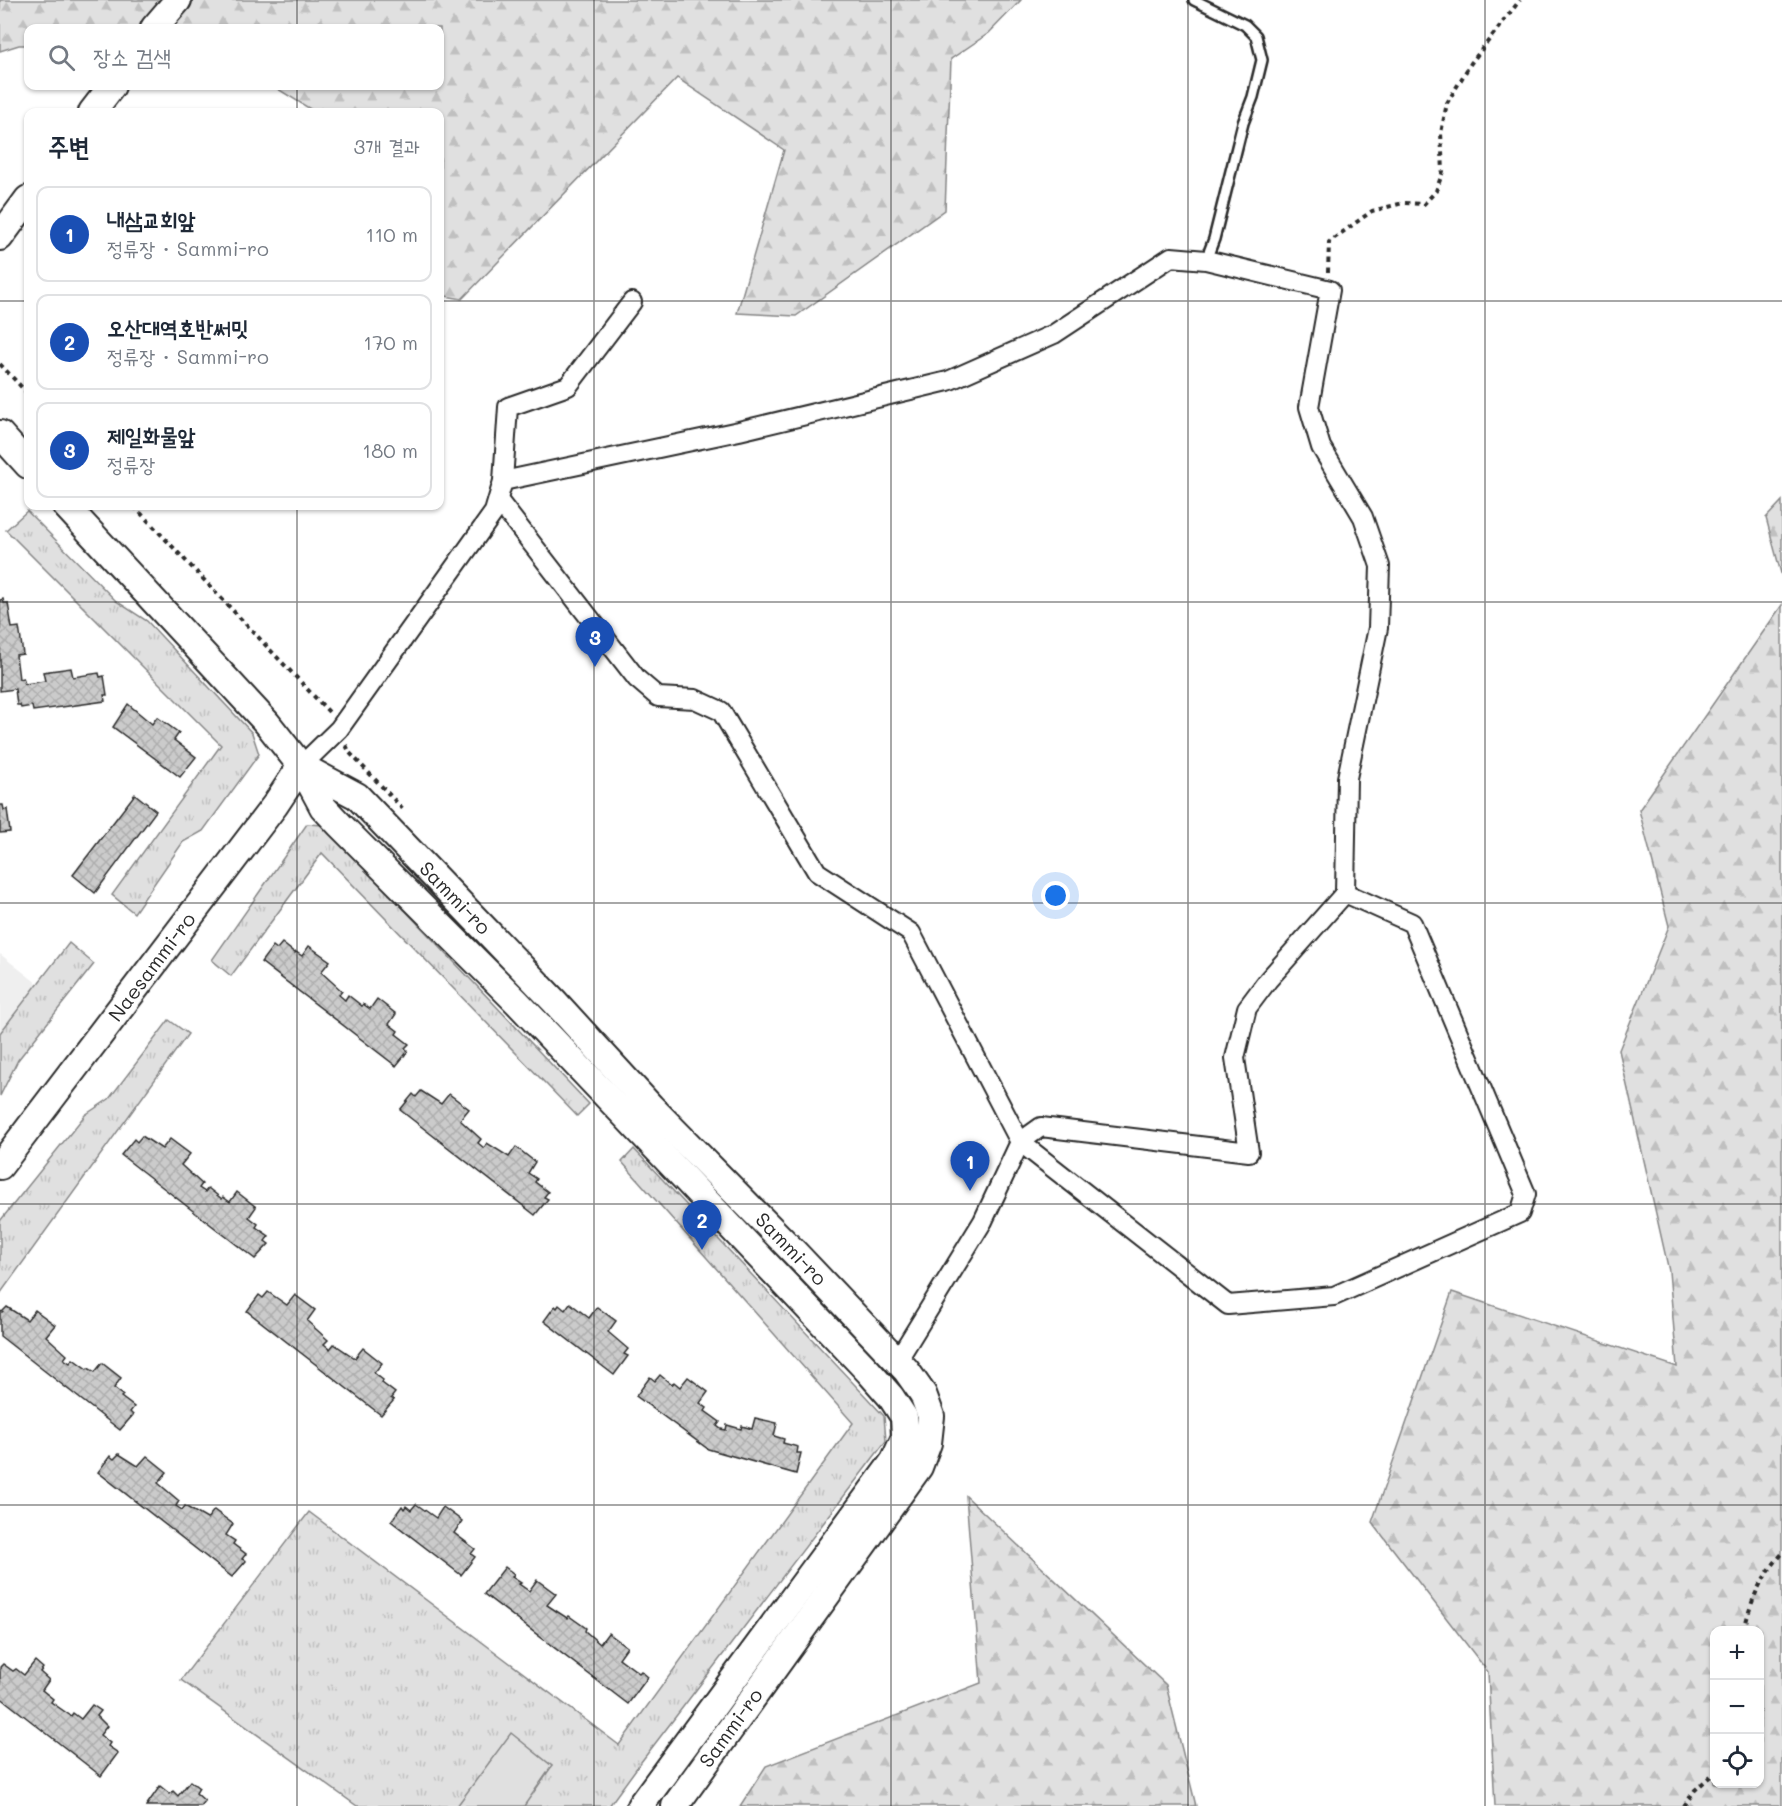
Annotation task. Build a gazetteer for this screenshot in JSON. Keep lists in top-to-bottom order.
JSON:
{
  "streets": {
    "street": ["Sammi-ro", "Naesammi-ro"]
  },
  "crossings": [
    ["Sammi-ro", "Naesammi-ro"]
  ],
  "page": {
    "search": "장소 검색",
    "heading": ["주변", "3개 결과"],
    "list": [
      {
        "mark": "1",
        "name": "내삼교회앞",
        "note": "정류장 · Sammi-ro",
        "value": "110 m"
      },
      {
        "mark": "2",
        "name": "오산대역호반써밋",
        "note": "정류장 · Sammi-ro",
        "value": "170 m"
      },
      {
        "mark": "3",
        "name": "제일화물앞",
        "note": "정류장",
        "value": "180 m"
      }
    ],
    "pins": ["3", "1", "2"],
    "map_buttons": ["+", "−"]
  }
}
